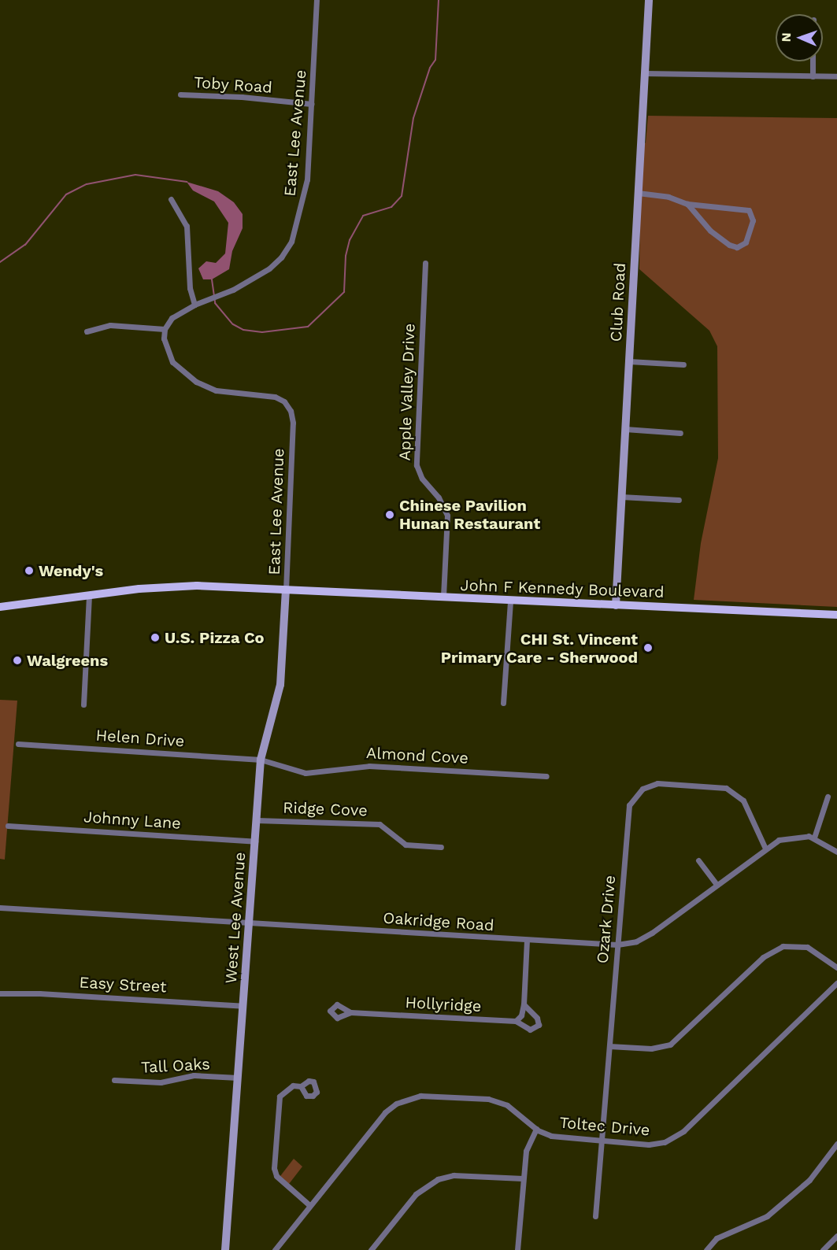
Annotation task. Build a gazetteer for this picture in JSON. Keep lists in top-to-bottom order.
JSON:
{
  "streets": {
    "main road": ["John F Kennedy Boulevard"],
    "street": [
      "Toby Road",
      "East Lee Avenue",
      "Club Road",
      "Apple Valley Drive",
      "Helen Drive",
      "Almond Cove",
      "Ridge Cove",
      "Johnny Lane",
      "West Lee Avenue",
      "Ozark Drive",
      "Oakridge Road",
      "Easy Street",
      "Hollyridge",
      "Tall Oaks",
      "Toltec Drive"
    ]
  },
  "crossings": [
    ["Toby Road", "East Lee Avenue"],
    ["East Lee Avenue", "John F Kennedy Boulevard"],
    ["East Lee Avenue", "West Lee Avenue"],
    ["Club Road", "John F Kennedy Boulevard"],
    ["Apple Valley Drive", "John F Kennedy Boulevard"],
    ["John F Kennedy Boulevard", "West Lee Avenue"],
    ["Helen Drive", "Almond Cove"],
    ["Helen Drive", "West Lee Avenue"],
    ["Almond Cove", "West Lee Avenue"],
    ["Ridge Cove", "West Lee Avenue"],
    ["Johnny Lane", "West Lee Avenue"],
    ["West Lee Avenue", "Oakridge Road"],
    ["West Lee Avenue", "Easy Street"],
    ["West Lee Avenue", "Tall Oaks"],
    ["Ozark Drive", "Oakridge Road"],
    ["Ozark Drive", "Toltec Drive"]
  ],
  "places": [
    "Chinese Pavilion Hunan Restaurant",
    "Wendy's",
    "U.S. Pizza Co",
    "CHI St. Vincent Primary Care - Sherwood",
    "Walgreens"
  ],
  "north": "left"
}
